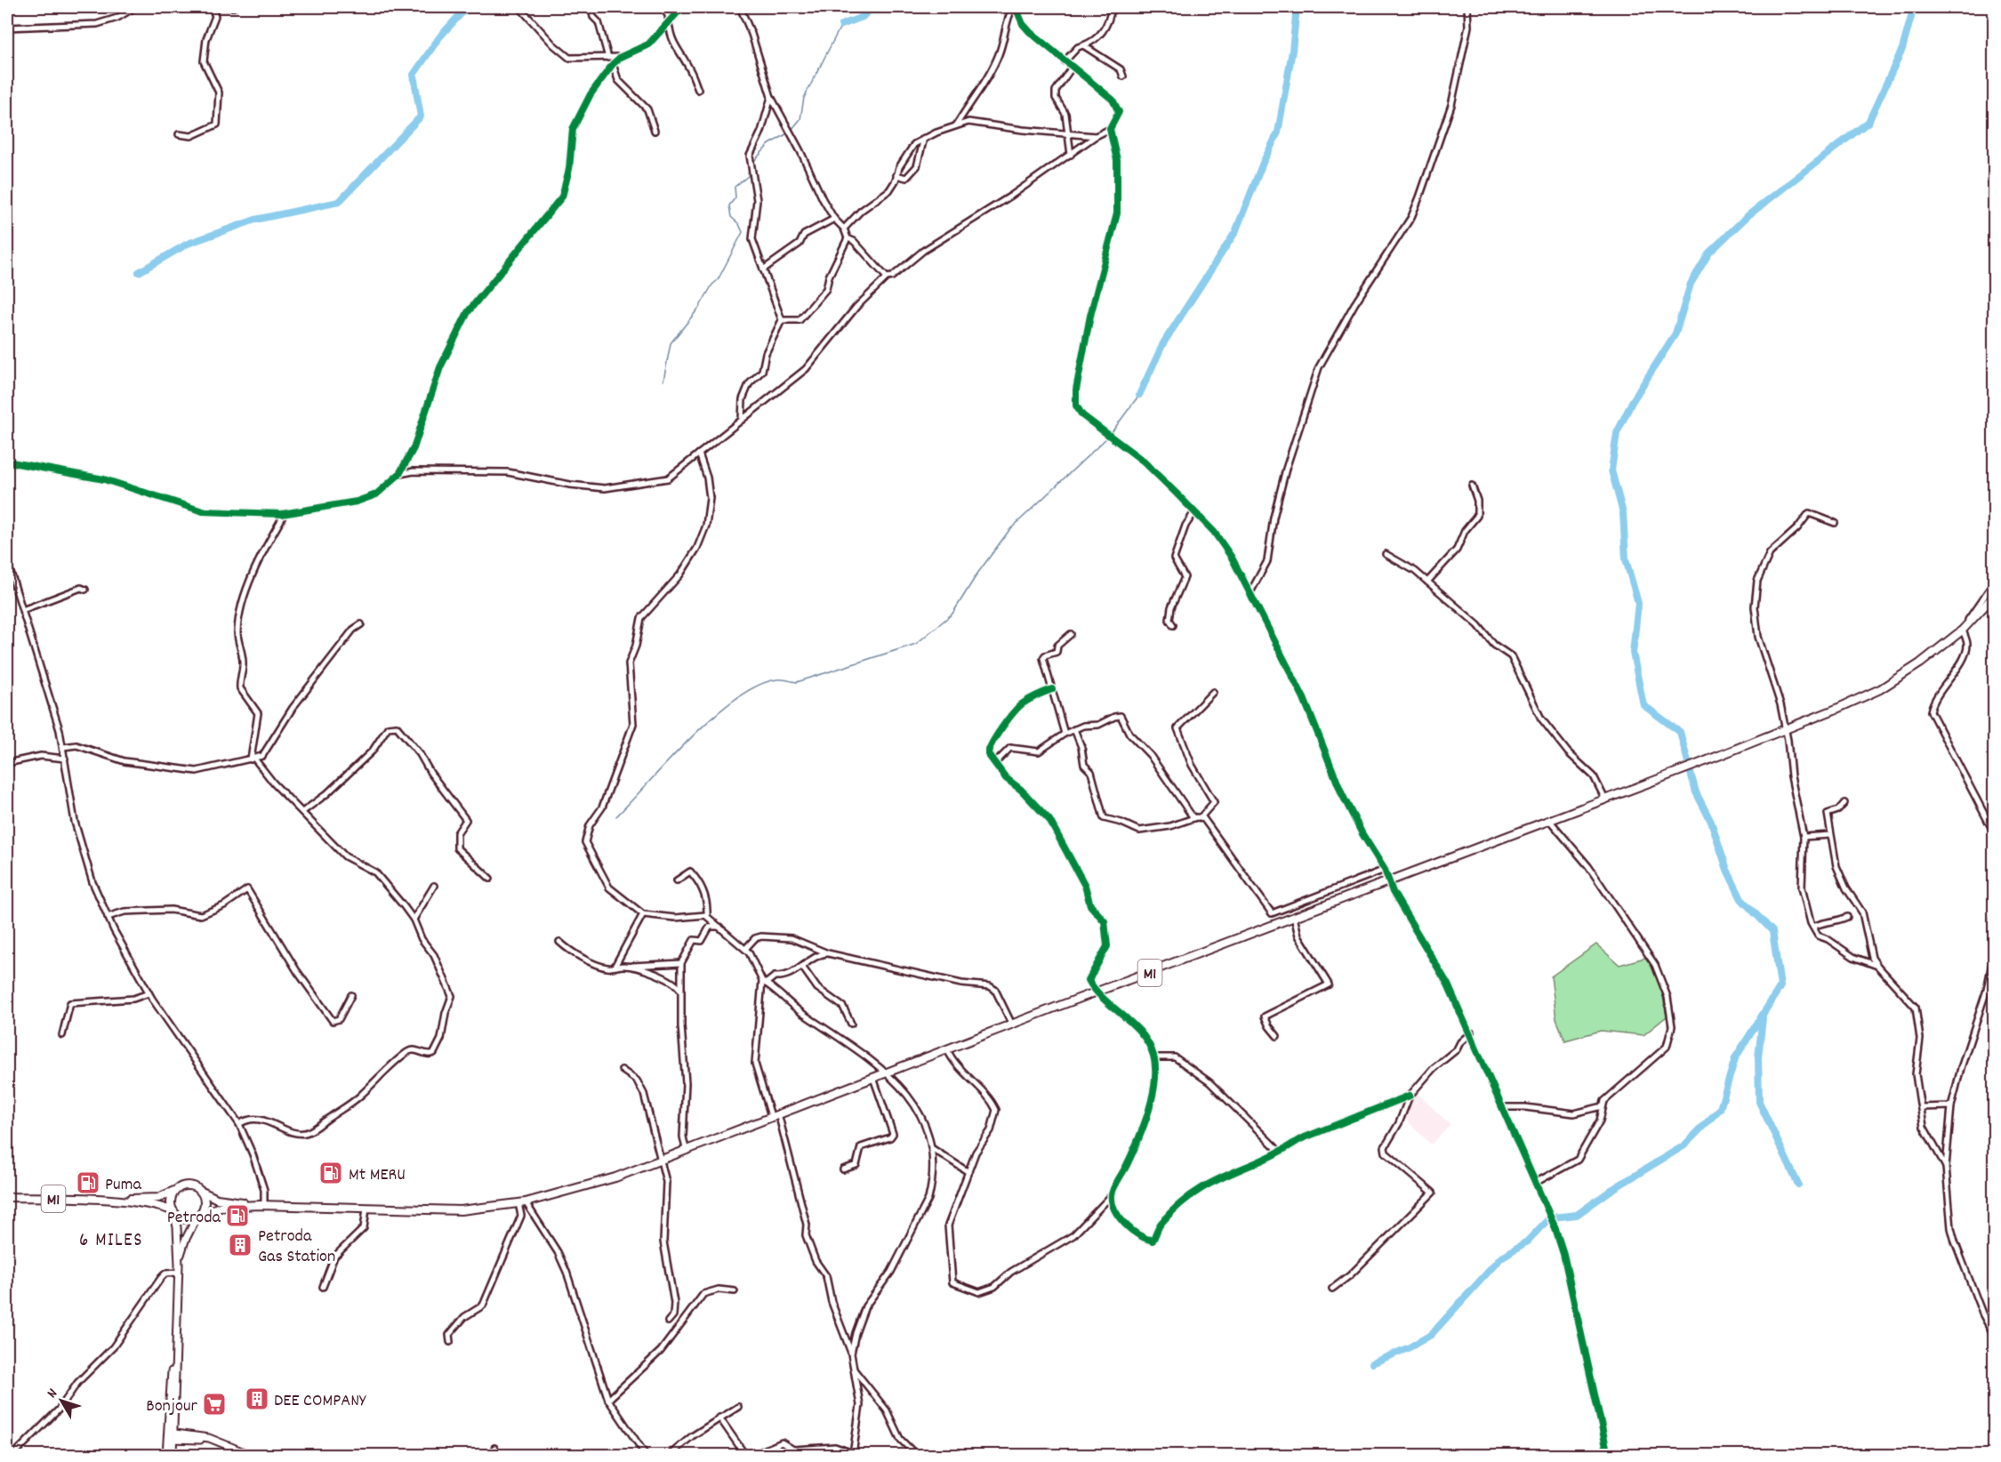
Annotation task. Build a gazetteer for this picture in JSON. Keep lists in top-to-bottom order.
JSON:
{
  "streets": {
    "highway": ["M1"]
  },
  "districts": ["6 MILES"],
  "places": {
    "fuel station": ["Mt MERU", "Puma", "Petroda"],
    "building": ["Petroda Gas Station", "DEE COMPANY"],
    "supermarket": ["Bonjour"]
  },
  "north": "top left"
}
